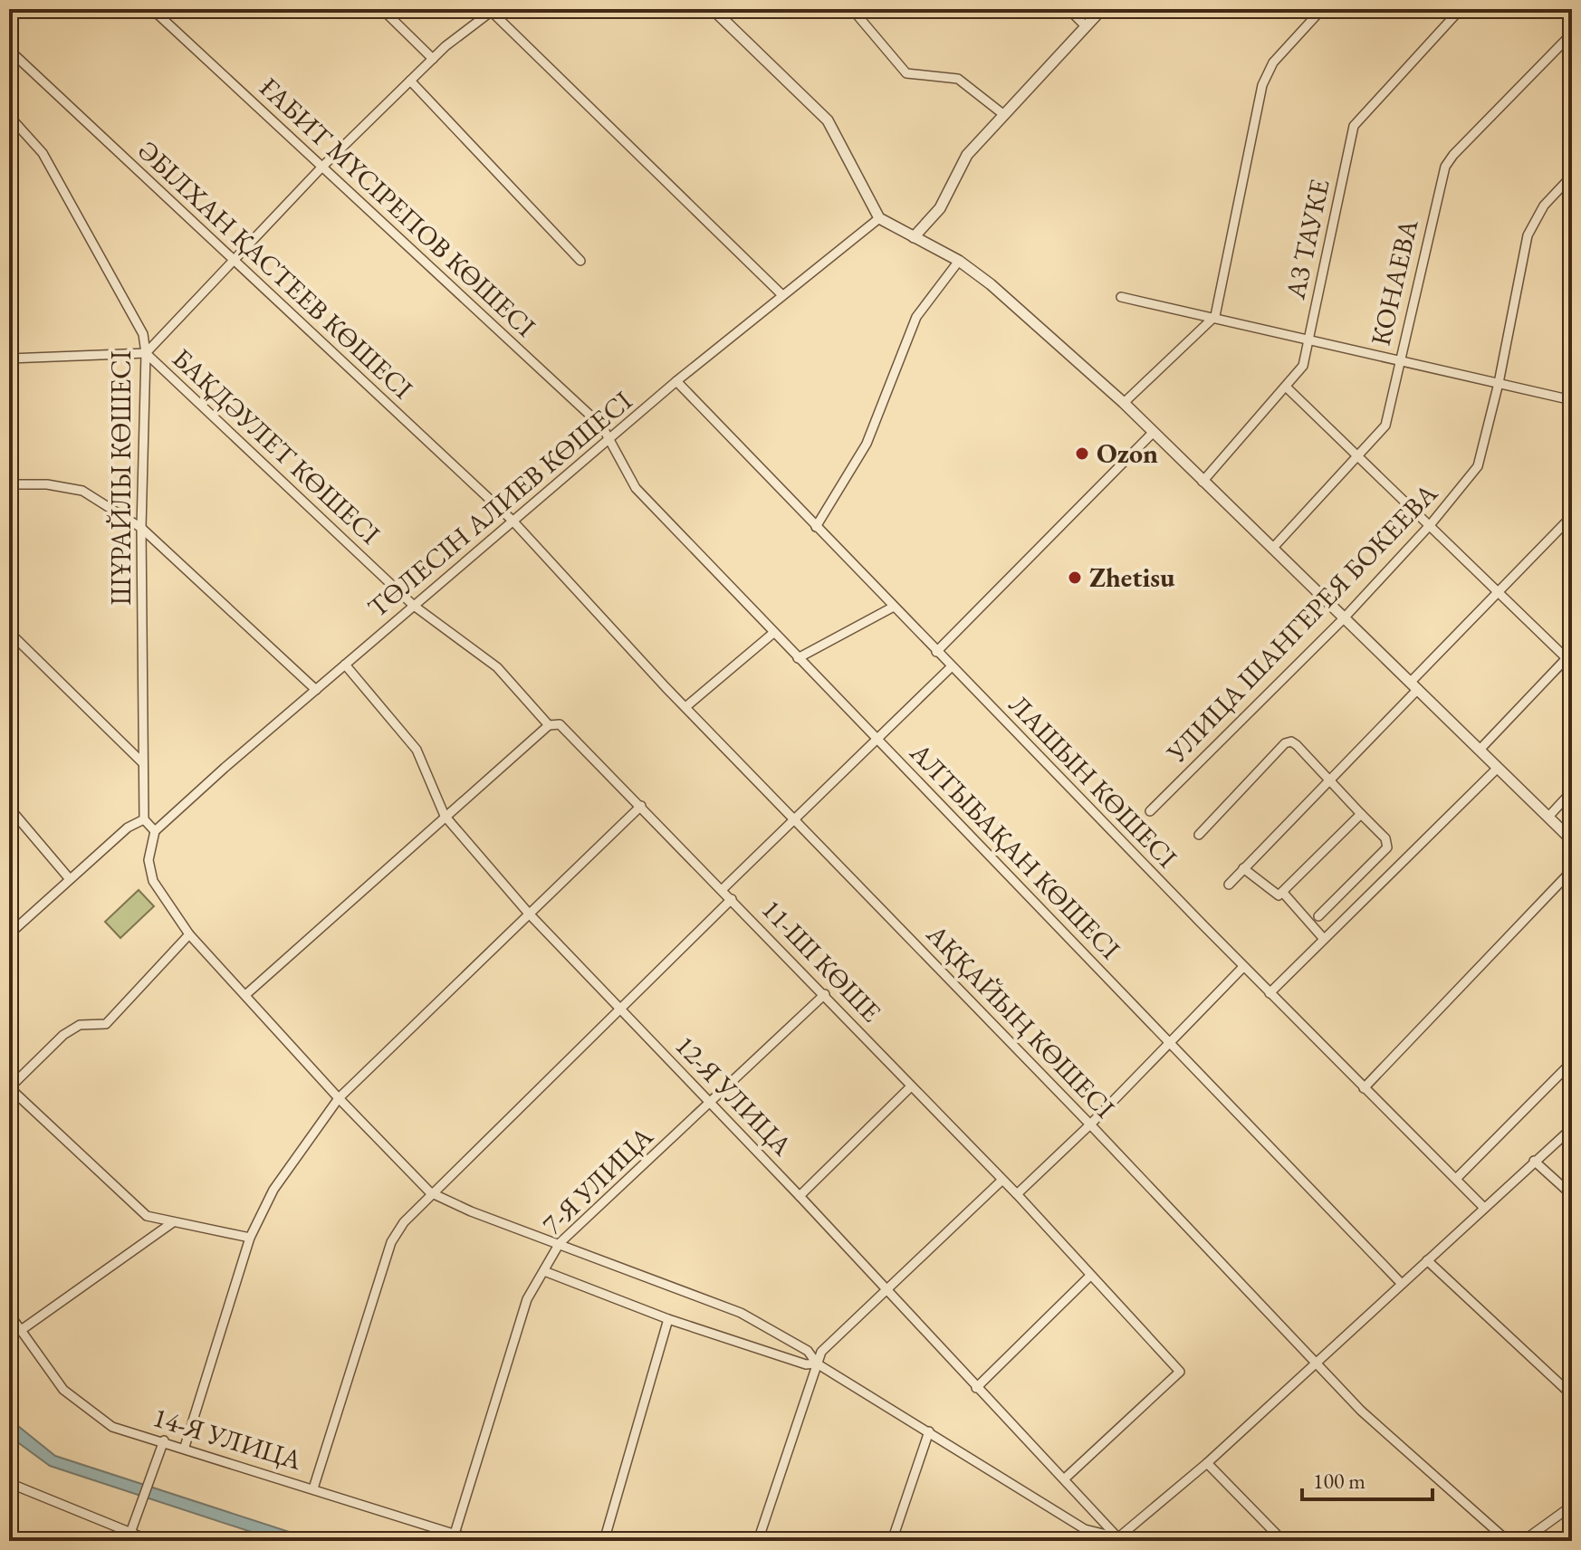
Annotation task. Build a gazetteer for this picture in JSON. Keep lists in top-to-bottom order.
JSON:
{
  "streets": {
    "street": [
      "ҒАБИТ МҮСІРЕПОВ КӨШЕСI",
      "АЗ ТАУКЕ",
      "ӘБІЛХАН ҚАСТЕЕВ КӨШЕСI",
      "КОНАЕВА",
      "БАҚДӘУЛЕТ КӨШЕСI",
      "ШҰРАЙЛЫ КӨШЕСІ",
      "ТӨЛЕСІН АЛИЕВ КӨШЕСІ",
      "УЛИЦА ШАНГЕРЕЯ БОКЕЕВА",
      "ЛАШЫН КӨШЕСІ",
      "АЛТЫБАҚАН КӨШЕСІ",
      "11-ШІ КӨШЕ",
      "АҚҚАЙЫҢ КӨШЕСІ",
      "12-Я УЛИЦА",
      "7-Я УЛИЦА",
      "14-Я УЛИЦА"
    ]
  },
  "crossings": [
    ["ҒАБИТ МҮСІРЕПОВ КӨШЕСI", "ТӨЛЕСІН АЛИЕВ КӨШЕСІ"],
    ["ҒАБИТ МҮСІРЕПОВ КӨШЕСI", "АЛТЫБАҚАН КӨШЕСІ"],
    ["ӘБІЛХАН ҚАСТЕЕВ КӨШЕСI", "ТӨЛЕСІН АЛИЕВ КӨШЕСІ"],
    ["ӘБІЛХАН ҚАСТЕЕВ КӨШЕСI", "АҚҚАЙЫҢ КӨШЕСІ"],
    ["БАҚДӘУЛЕТ КӨШЕСI", "ШҰРАЙЛЫ КӨШЕСІ"],
    ["БАҚДӘУЛЕТ КӨШЕСI", "ТӨЛЕСІН АЛИЕВ КӨШЕСІ"],
    ["БАҚДӘУЛЕТ КӨШЕСI", "11-ШІ КӨШЕ"],
    ["ТӨЛЕСІН АЛИЕВ КӨШЕСІ", "ЛАШЫН КӨШЕСІ"],
    ["ТӨЛЕСІН АЛИЕВ КӨШЕСІ", "АЛТЫБАҚАН КӨШЕСІ"],
    ["ТӨЛЕСІН АЛИЕВ КӨШЕСІ", "11-ШІ КӨШЕ"],
    ["ТӨЛЕСІН АЛИЕВ КӨШЕСІ", "АҚҚАЙЫҢ КӨШЕСІ"],
    ["ТӨЛЕСІН АЛИЕВ КӨШЕСІ", "12-Я УЛИЦА"],
    ["11-ШІ КӨШЕ", "12-Я УЛИЦА"],
    ["11-ШІ КӨШЕ", "7-Я УЛИЦА"],
    ["12-Я УЛИЦА", "7-Я УЛИЦА"],
    ["7-Я УЛИЦА", "14-Я УЛИЦА"]
  ],
  "places": ["Ozon", "Zhetisu"],
  "scale_bar": "100 m"
}
